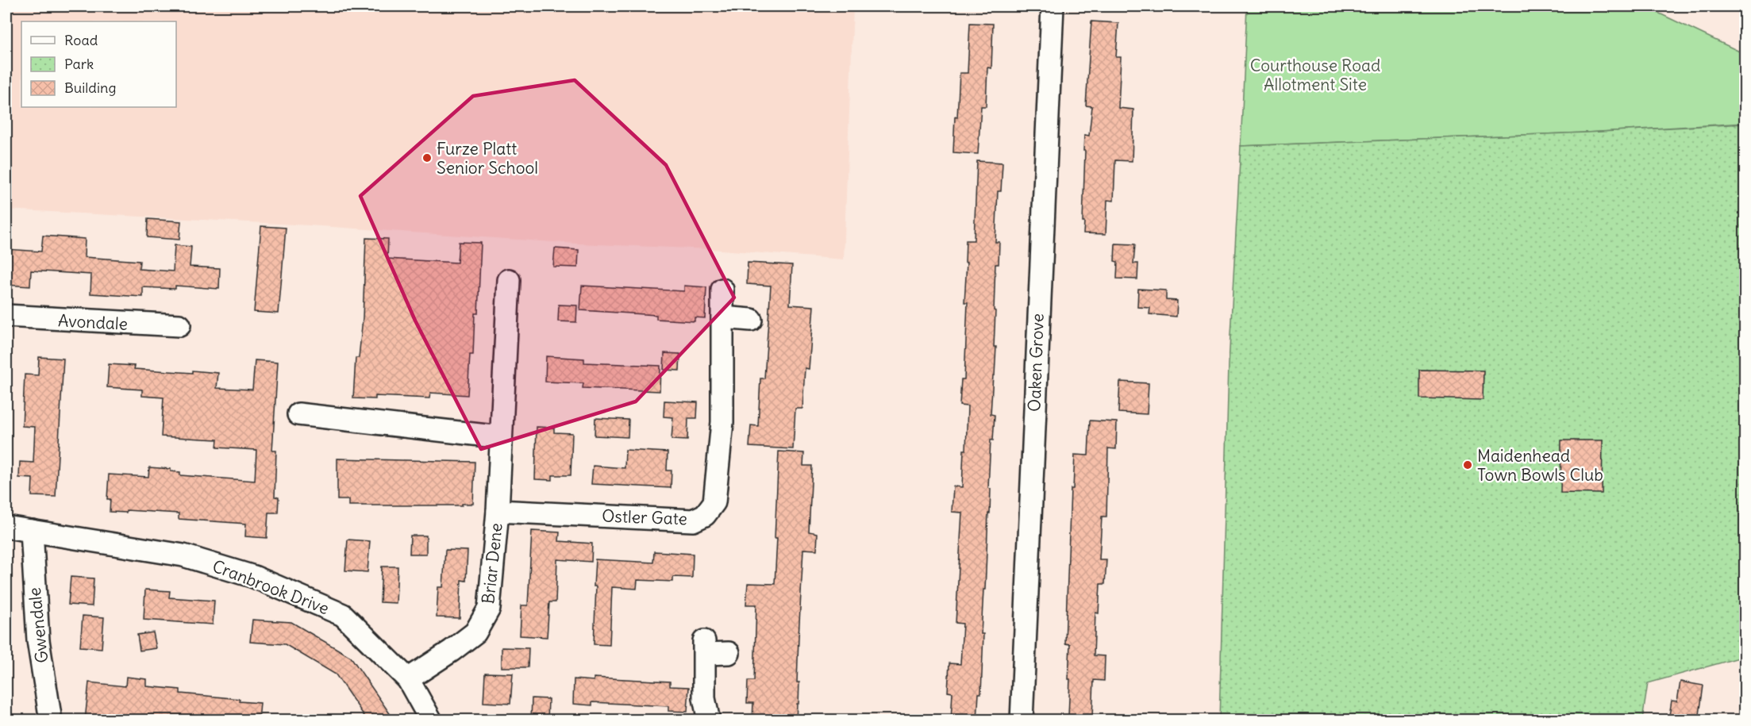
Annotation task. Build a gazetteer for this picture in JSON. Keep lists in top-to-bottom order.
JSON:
{
  "streets": {
    "street": [
      "Avondale",
      "Oaken Grove",
      "Ostler Gate",
      "Briar Dene",
      "Cranbrook Drive",
      "Gwendale"
    ]
  },
  "crossings": [
    ["Ostler Gate", "Briar Dene"],
    ["Briar Dene", "Cranbrook Drive"],
    ["Cranbrook Drive", "Gwendale"]
  ],
  "parks": ["Courthouse Road Allotment Site"],
  "places": ["Furze Platt Senior School", "Maidenhead Town Bowls Club"],
  "legend": ["Road", "Park", "Building"]
}
